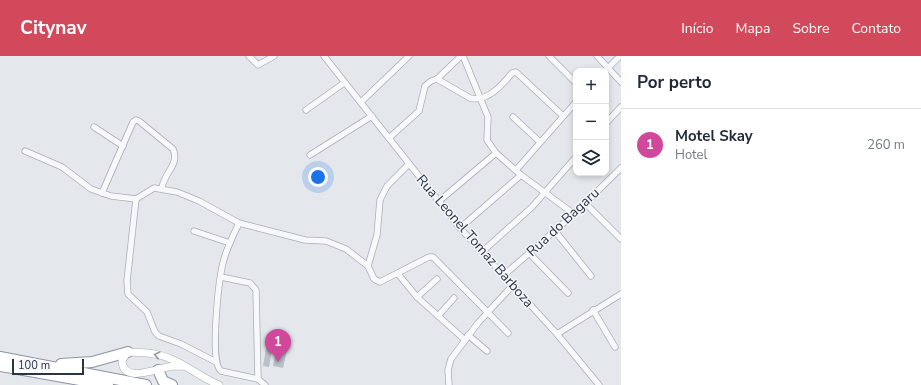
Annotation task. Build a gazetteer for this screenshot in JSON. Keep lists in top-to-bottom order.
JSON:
{
  "streets": {
    "street": ["Rua do Bagaru", "Rua Leonel Tomaz Barboza"]
  },
  "crossings": [
    ["Rua do Bagaru", "Rua Leonel Tomaz Barboza"]
  ],
  "scale_bar": "100 m",
  "page": {
    "header": "Citynav",
    "nav": [
      "Início",
      "Mapa",
      "Sobre",
      "Contato"
    ],
    "heading": "Por perto",
    "map_buttons": ["+", "−"],
    "list": [
      {
        "mark": "1",
        "name": "Motel Skay",
        "note": "Hotel",
        "value": "260 m"
      }
    ],
    "pins": "1",
    "scale": "100 m"
  }
}
